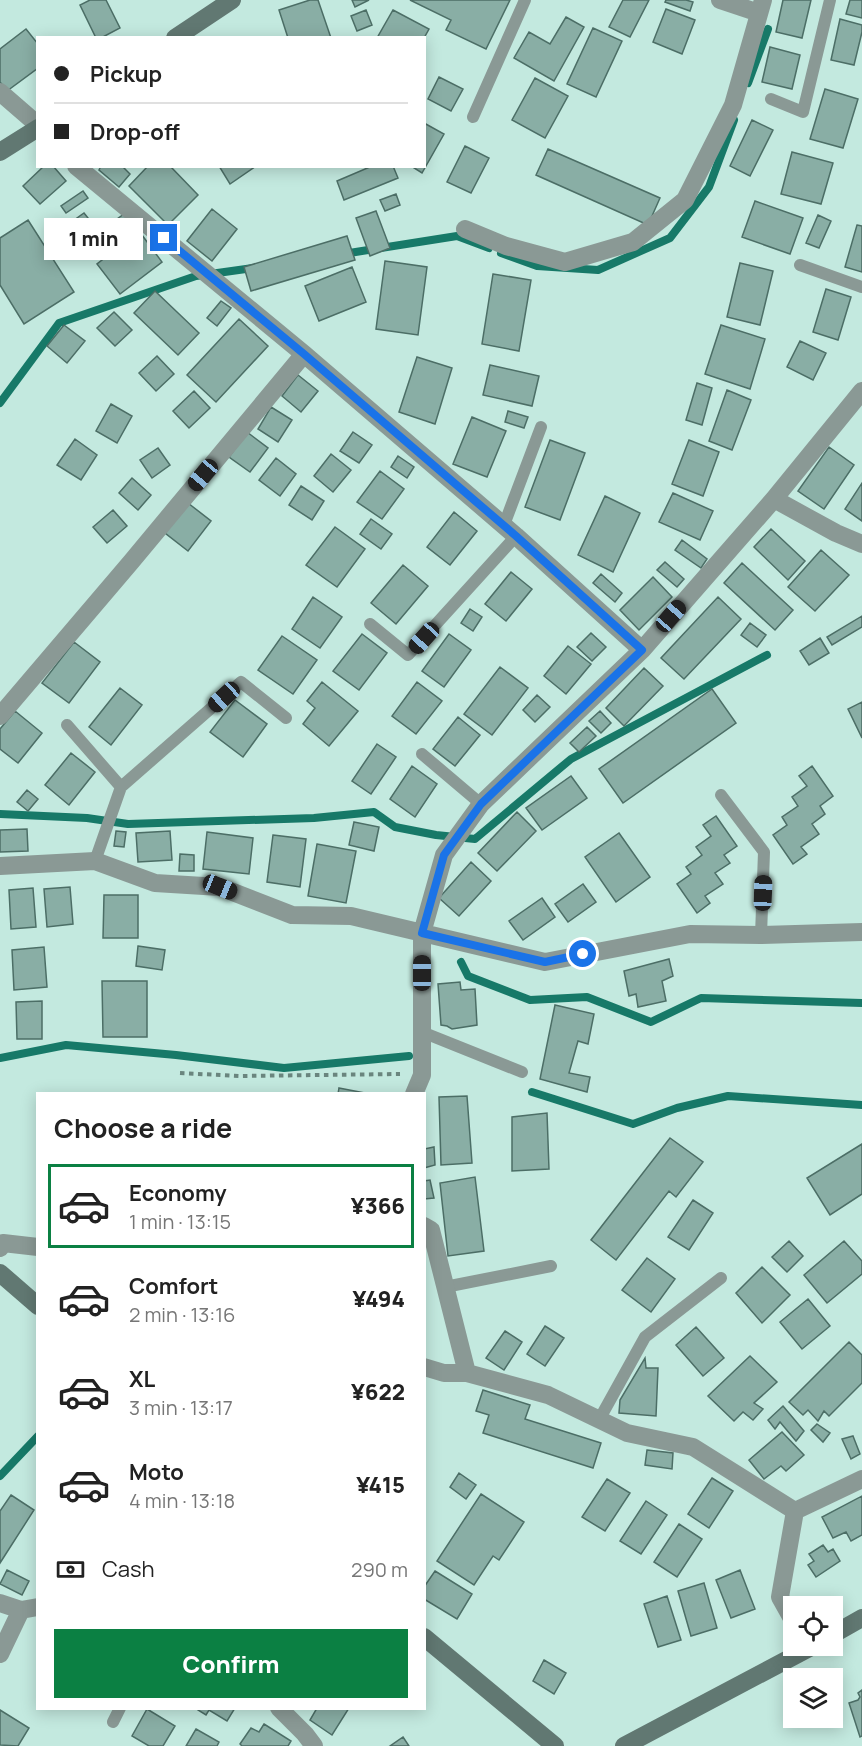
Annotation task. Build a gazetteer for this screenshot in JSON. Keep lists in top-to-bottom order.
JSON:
{
  "page": {
    "banner": ["Pickup", "Drop-off"],
    "bubble": "1 min",
    "heading": "Choose a ride",
    "list": [
      {
        "name": "Economy",
        "note": "1 min · 13:15",
        "value": "¥366"
      },
      {
        "name": "Comfort",
        "note": "2 min · 13:16",
        "value": "¥494"
      },
      {
        "name": "XL",
        "note": "3 min · 13:17",
        "value": "¥622"
      },
      {
        "name": "Moto",
        "note": "4 min · 13:18",
        "value": "¥415"
      }
    ],
    "pay": ["Cash", "290 m"],
    "buttons": "Confirm"
  }
}
